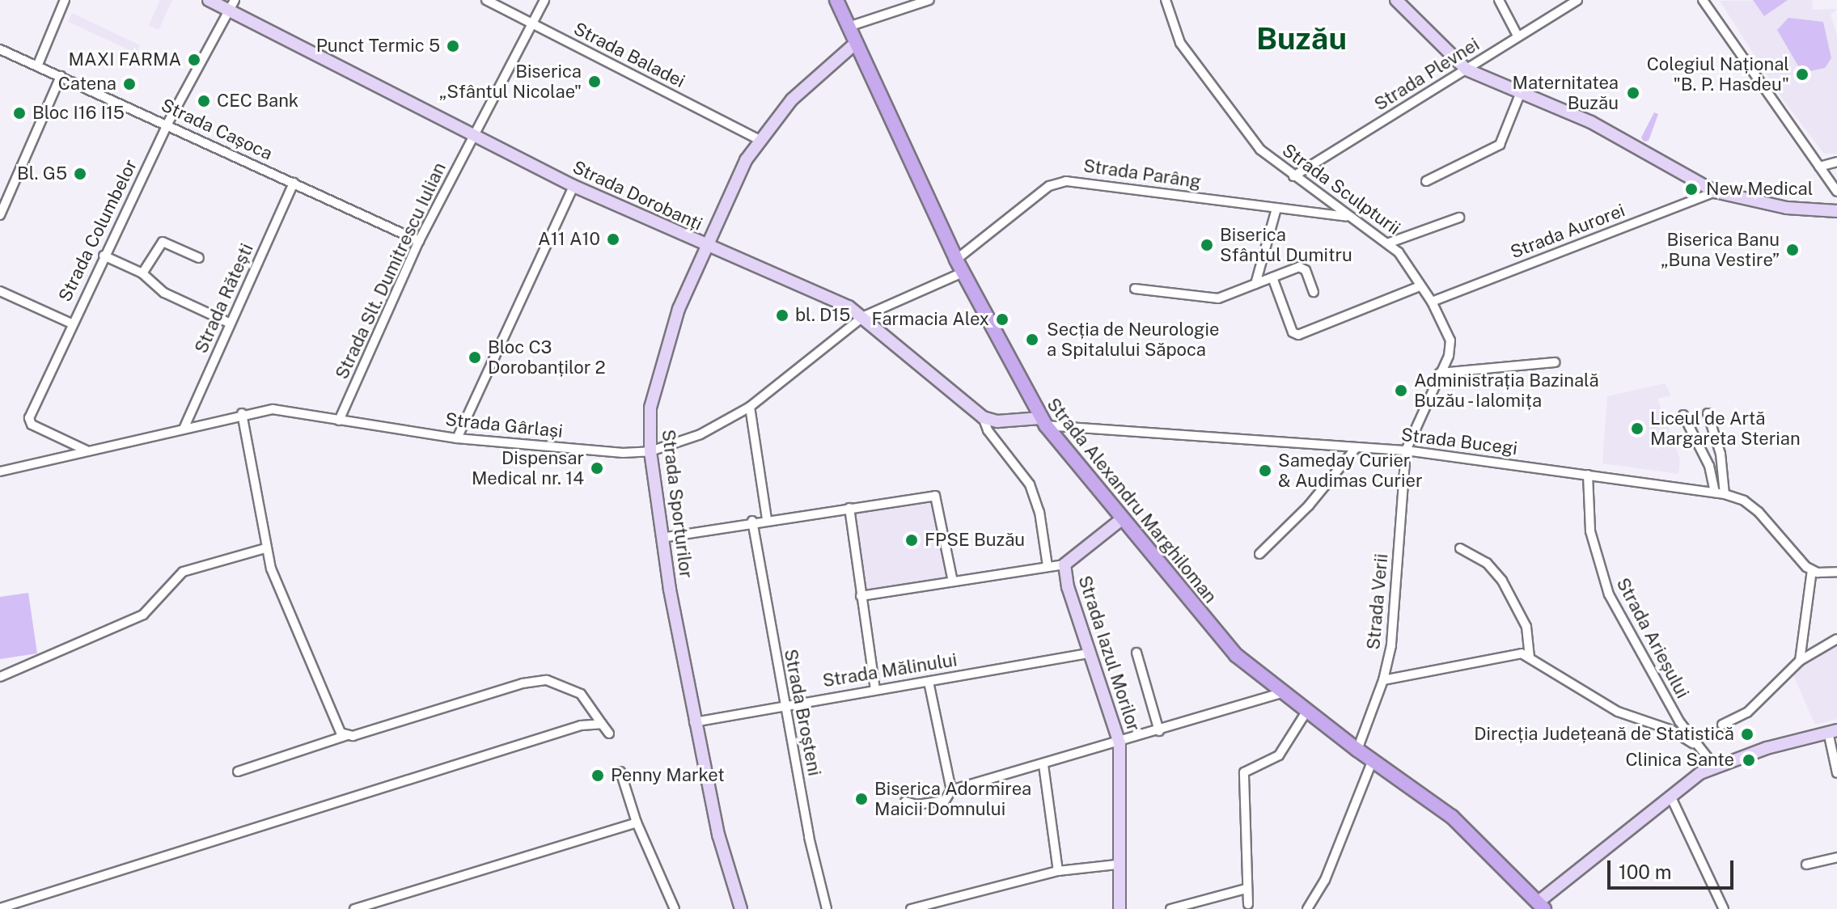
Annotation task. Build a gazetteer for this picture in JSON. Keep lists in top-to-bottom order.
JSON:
{
  "streets": {
    "main road": [
      "Strada Dorobanți",
      "Strada Alexandru Marghiloman",
      "Strada Sporturilor",
      "Strada Iazul Morilor"
    ],
    "street": [
      "Strada Baladei",
      "Strada Plevnei",
      "Strada Cașoca",
      "Strada Parâng",
      "Strada Sculpturii",
      "Strada Columbelor",
      "Strada Aurorei",
      "Strada Slt. Dumitrescu Iulian",
      "Strada Rătești",
      "Strada Gârlași",
      "Strada Bucegi",
      "Strada Verii",
      "Strada Arieșului",
      "Strada Mălinului",
      "Strada Broșteni"
    ]
  },
  "crossings": [
    ["Strada Baladei", "Strada Slt. Dumitrescu Iulian"],
    ["Strada Baladei", "Strada Sporturilor"],
    ["Strada Plevnei", "Strada Sculpturii"],
    ["Strada Cașoca", "Strada Columbelor"],
    ["Strada Cașoca", "Strada Slt. Dumitrescu Iulian"],
    ["Strada Cașoca", "Strada Rătești"],
    ["Strada Parâng", "Strada Sculpturii"],
    ["Strada Parâng", "Strada Gârlași"],
    ["Strada Parâng", "Strada Alexandru Marghiloman"],
    ["Strada Sculpturii", "Strada Aurorei"],
    ["Strada Sculpturii", "Strada Bucegi"],
    ["Strada Sculpturii", "Strada Verii"],
    ["Strada Dorobanți", "Strada Columbelor"],
    ["Strada Dorobanți", "Strada Slt. Dumitrescu Iulian"],
    ["Strada Dorobanți", "Strada Gârlași"],
    ["Strada Dorobanți", "Strada Sporturilor"],
    ["Strada Columbelor", "Strada Gârlași"],
    ["Strada Slt. Dumitrescu Iulian", "Strada Gârlași"],
    ["Strada Rătești", "Strada Gârlași"],
    ["Strada Gârlași", "Strada Alexandru Marghiloman"],
    ["Strada Gârlași", "Strada Sporturilor"],
    ["Strada Bucegi", "Strada Alexandru Marghiloman"],
    ["Strada Bucegi", "Strada Verii"],
    ["Strada Bucegi", "Strada Arieșului"],
    ["Strada Alexandru Marghiloman", "Strada Sporturilor"],
    ["Strada Alexandru Marghiloman", "Strada Verii"],
    ["Strada Alexandru Marghiloman", "Strada Iazul Morilor"],
    ["Strada Sporturilor", "Strada Mălinului"],
    ["Strada Iazul Morilor", "Strada Mălinului"],
    ["Strada Mălinului", "Strada Broșteni"]
  ],
  "districts": ["Buzău"],
  "places": [
    "Punct Termic 5",
    "MAXI FARMA",
    "Colegiul Național \"B. P. Hasdeu\"",
    "Biserica „Sfântul Nicolae\"",
    "Catena",
    "Maternitatea Buzău",
    "CEC Bank",
    "Bloc I16 I15",
    "Bl. G5",
    "New Medical",
    "A11 A10",
    "Biserica Sfântul Dumitru",
    "Biserica Banu „Buna Vestire”",
    "bl. D15",
    "Farmacia Alex",
    "Secția de Neurologie a Spitalului Săpoca",
    "Bloc C3 Dorobanților 2",
    "Administrația Bazinală Buzău - Ialomița",
    "Liceul de Artă Margareta Sterian",
    "Dispensar Medical nr. 14",
    "Sameday Curier & Audimas Curier",
    "FPSE Buzău",
    "Direcția Județeană de Statistică",
    "Clinica Sante",
    "Penny Market",
    "Biserica Adormirea Maicii Domnului"
  ],
  "scale_bar": "100 m"
}
